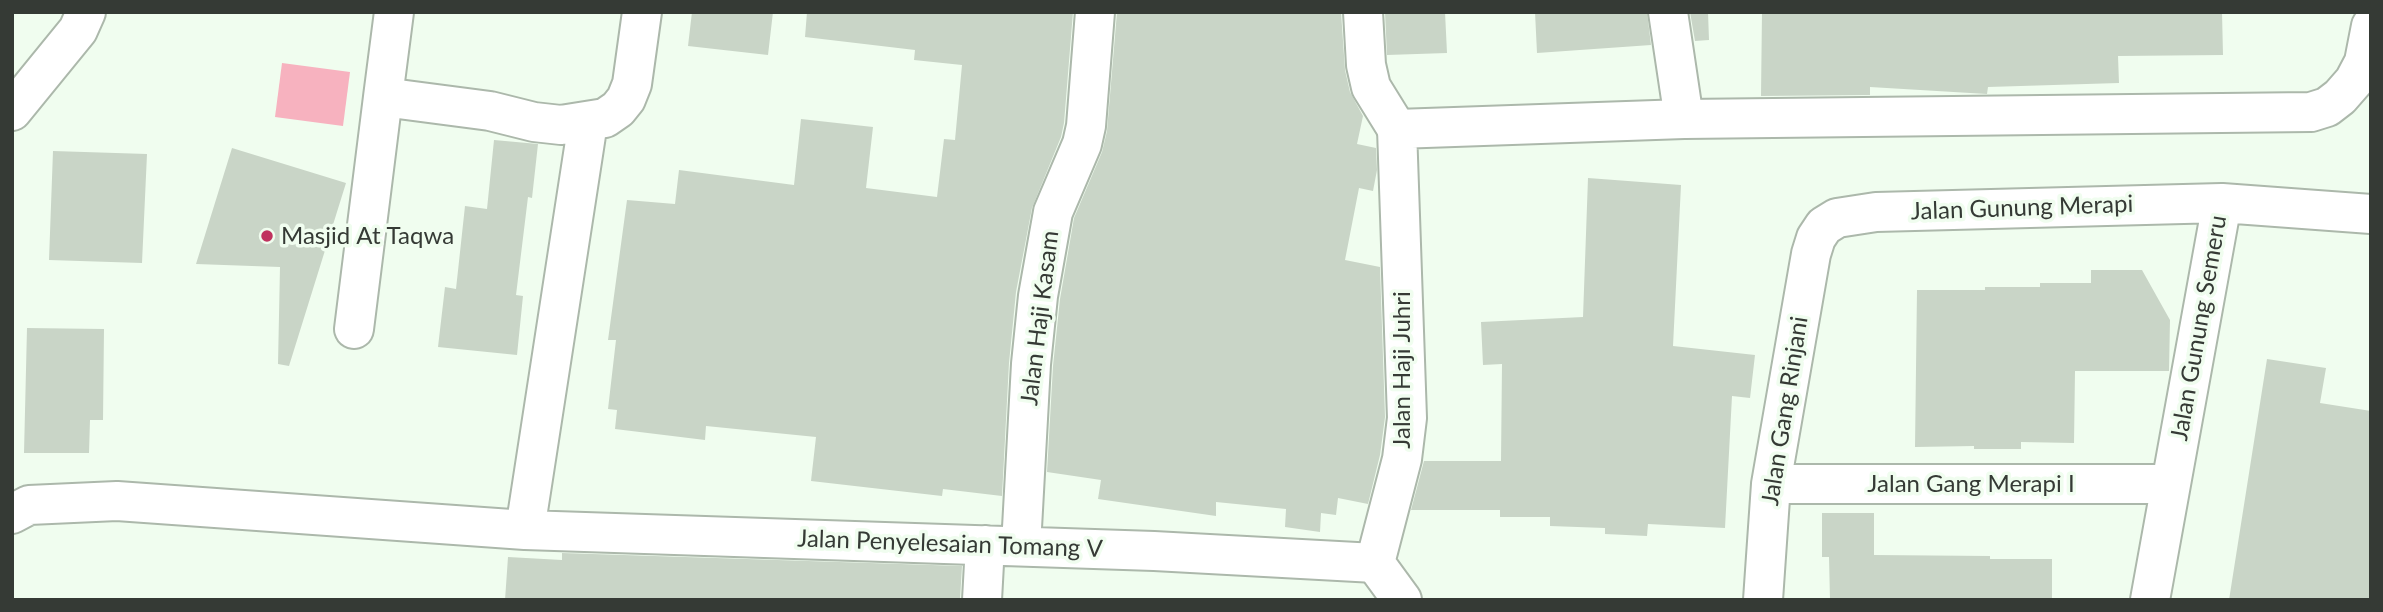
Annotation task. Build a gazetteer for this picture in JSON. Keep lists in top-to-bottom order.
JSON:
{
  "streets": {
    "street": [
      "Jalan Gunung Merapi",
      "Jalan Haji Kasam",
      "Jalan Gunung Semeru",
      "Jalan Haji Juhri",
      "Jalan Gang Rinjani",
      "Jalan Gang Merapi I",
      "Jalan Penyelesaian Tomang V"
    ]
  },
  "crossings": [
    ["Jalan Gunung Merapi", "Jalan Gunung Semeru"],
    ["Jalan Gunung Merapi", "Jalan Gang Rinjani"],
    ["Jalan Haji Kasam", "Jalan Penyelesaian Tomang V"],
    ["Jalan Gunung Semeru", "Jalan Gang Merapi I"],
    ["Jalan Haji Juhri", "Jalan Penyelesaian Tomang V"],
    ["Jalan Gang Rinjani", "Jalan Gang Merapi I"]
  ],
  "places": ["Masjid At Taqwa"]
}
